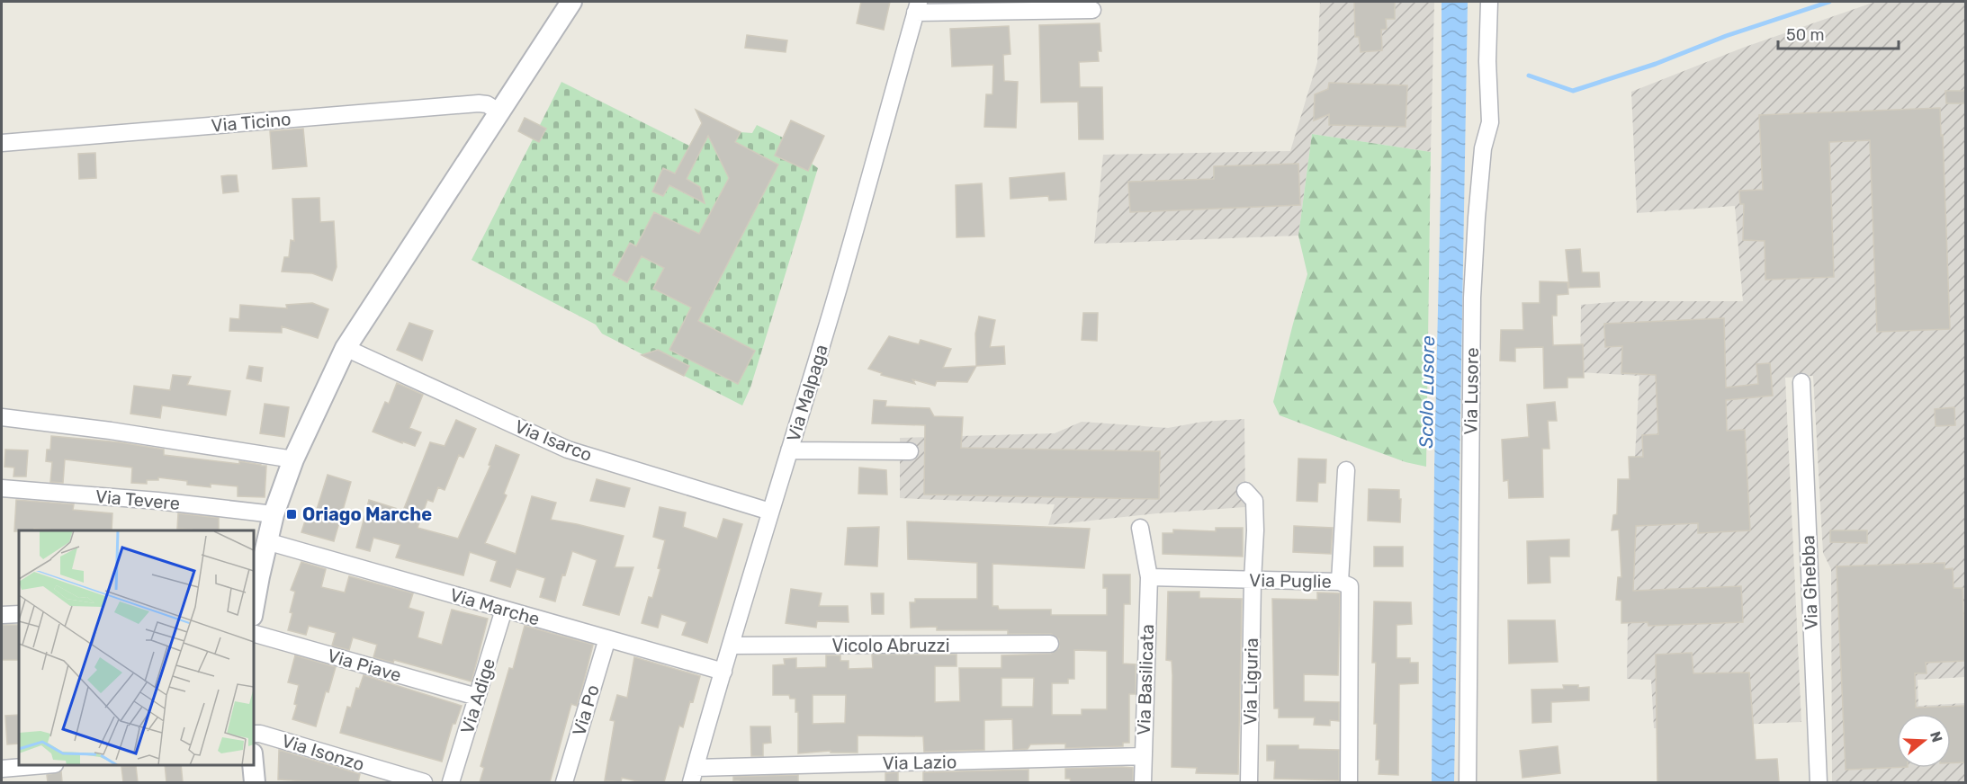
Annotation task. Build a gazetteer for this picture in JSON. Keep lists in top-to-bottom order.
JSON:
{
  "streets": {
    "street": [
      "Via Ticino",
      "Via Lusore",
      "Via Malpaga",
      "Via Isarco",
      "Via Tevere",
      "Via Puglie",
      "Via Ghebba",
      "Via Marche",
      "Vicolo Abruzzi",
      "Via Piave",
      "Via Basilicata",
      "Via Liguria",
      "Via Adige",
      "Via Po",
      "Via Isonzo",
      "Via Lazio"
    ]
  },
  "crossings": [
    ["Via Malpaga", "Via Isarco"],
    ["Via Malpaga", "Via Marche"],
    ["Via Malpaga", "Vicolo Abruzzi"],
    ["Via Malpaga", "Via Lazio"],
    ["Via Puglie", "Via Basilicata"],
    ["Via Puglie", "Via Liguria"],
    ["Via Marche", "Via Adige"],
    ["Via Marche", "Via Po"],
    ["Via Piave", "Via Adige"],
    ["Via Basilicata", "Via Lazio"]
  ],
  "water": ["Scolo Lusore"],
  "places": {
    "transit": ["Oriago Marche"]
  },
  "scale_bar": "50 m",
  "north": "right"
}
